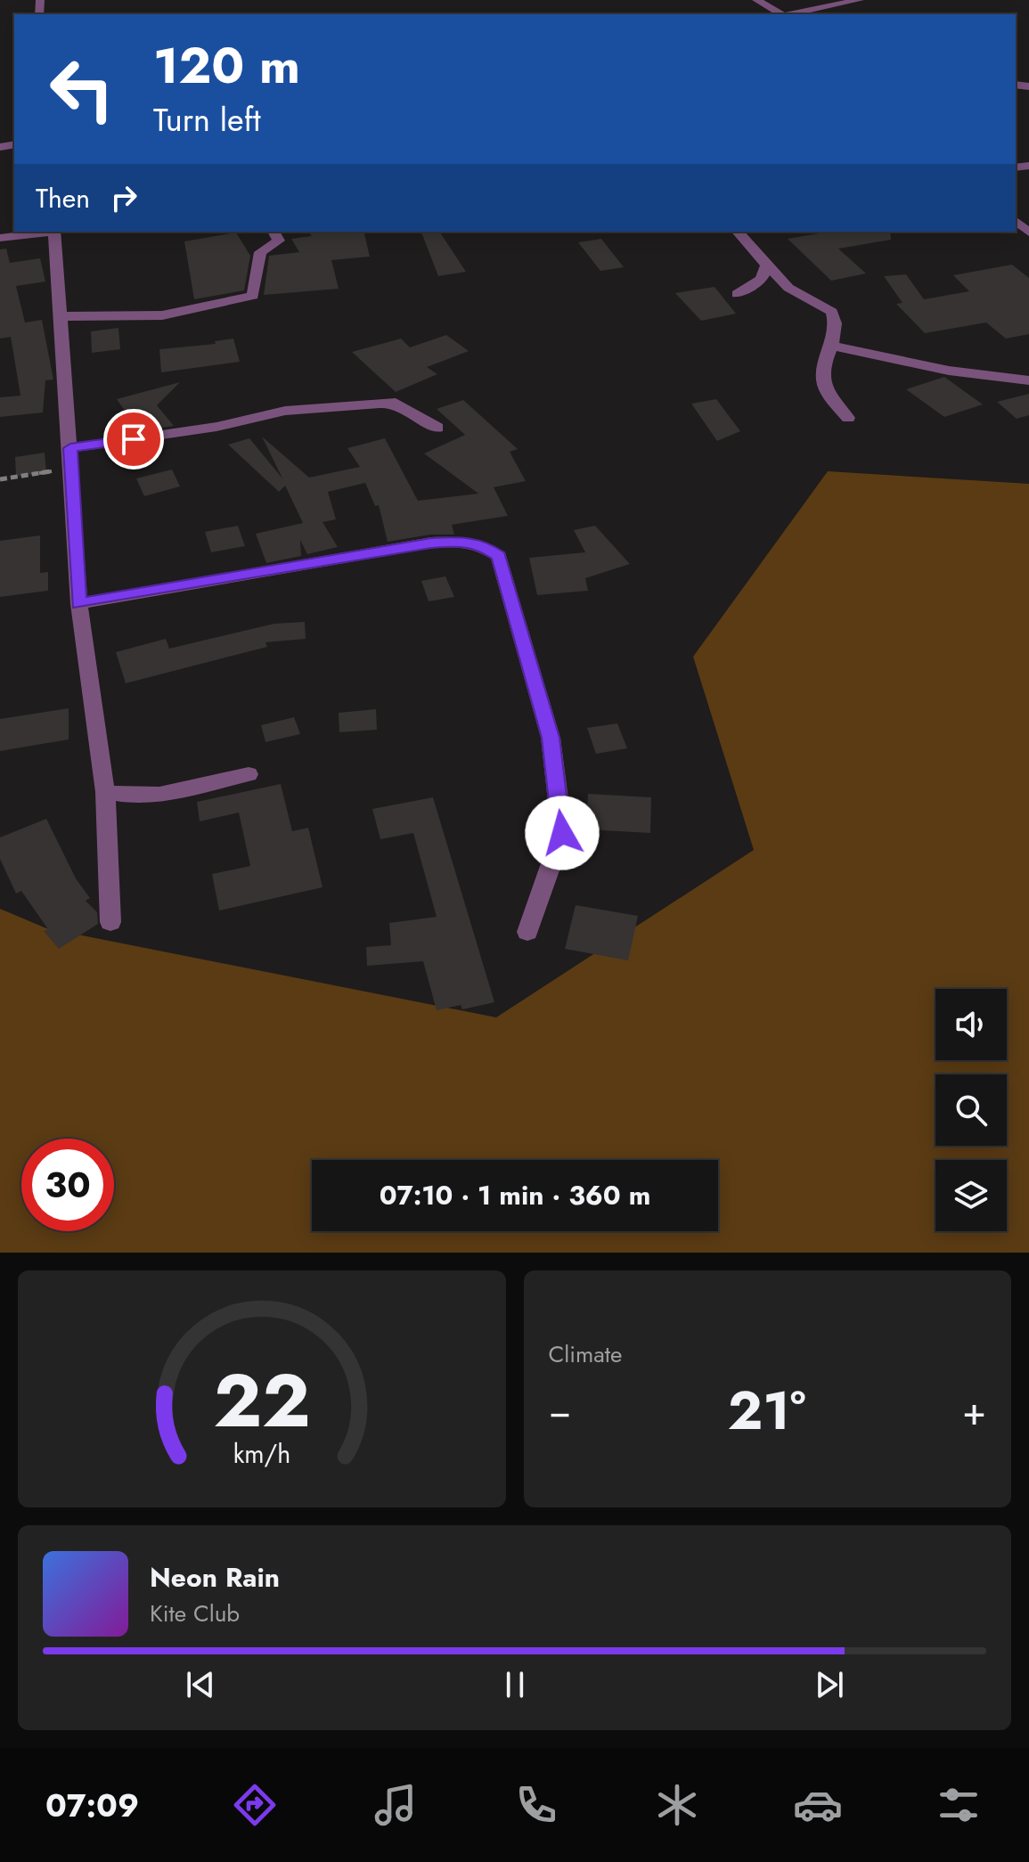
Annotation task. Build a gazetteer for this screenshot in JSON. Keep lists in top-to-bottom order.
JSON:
{
  "page": {
    "turn": ["120 m", "Turn left"],
    "then": "Then",
    "limit": "30",
    "trip": "07:10 · 1 min · 360 m",
    "tile": "Climate",
    "heat": ["−", "21°", "+"],
    "song": ["Neon Rain", "Kite Club"],
    "tabs": "07:09",
    "gauge": ["22", "km/h"]
  }
}
